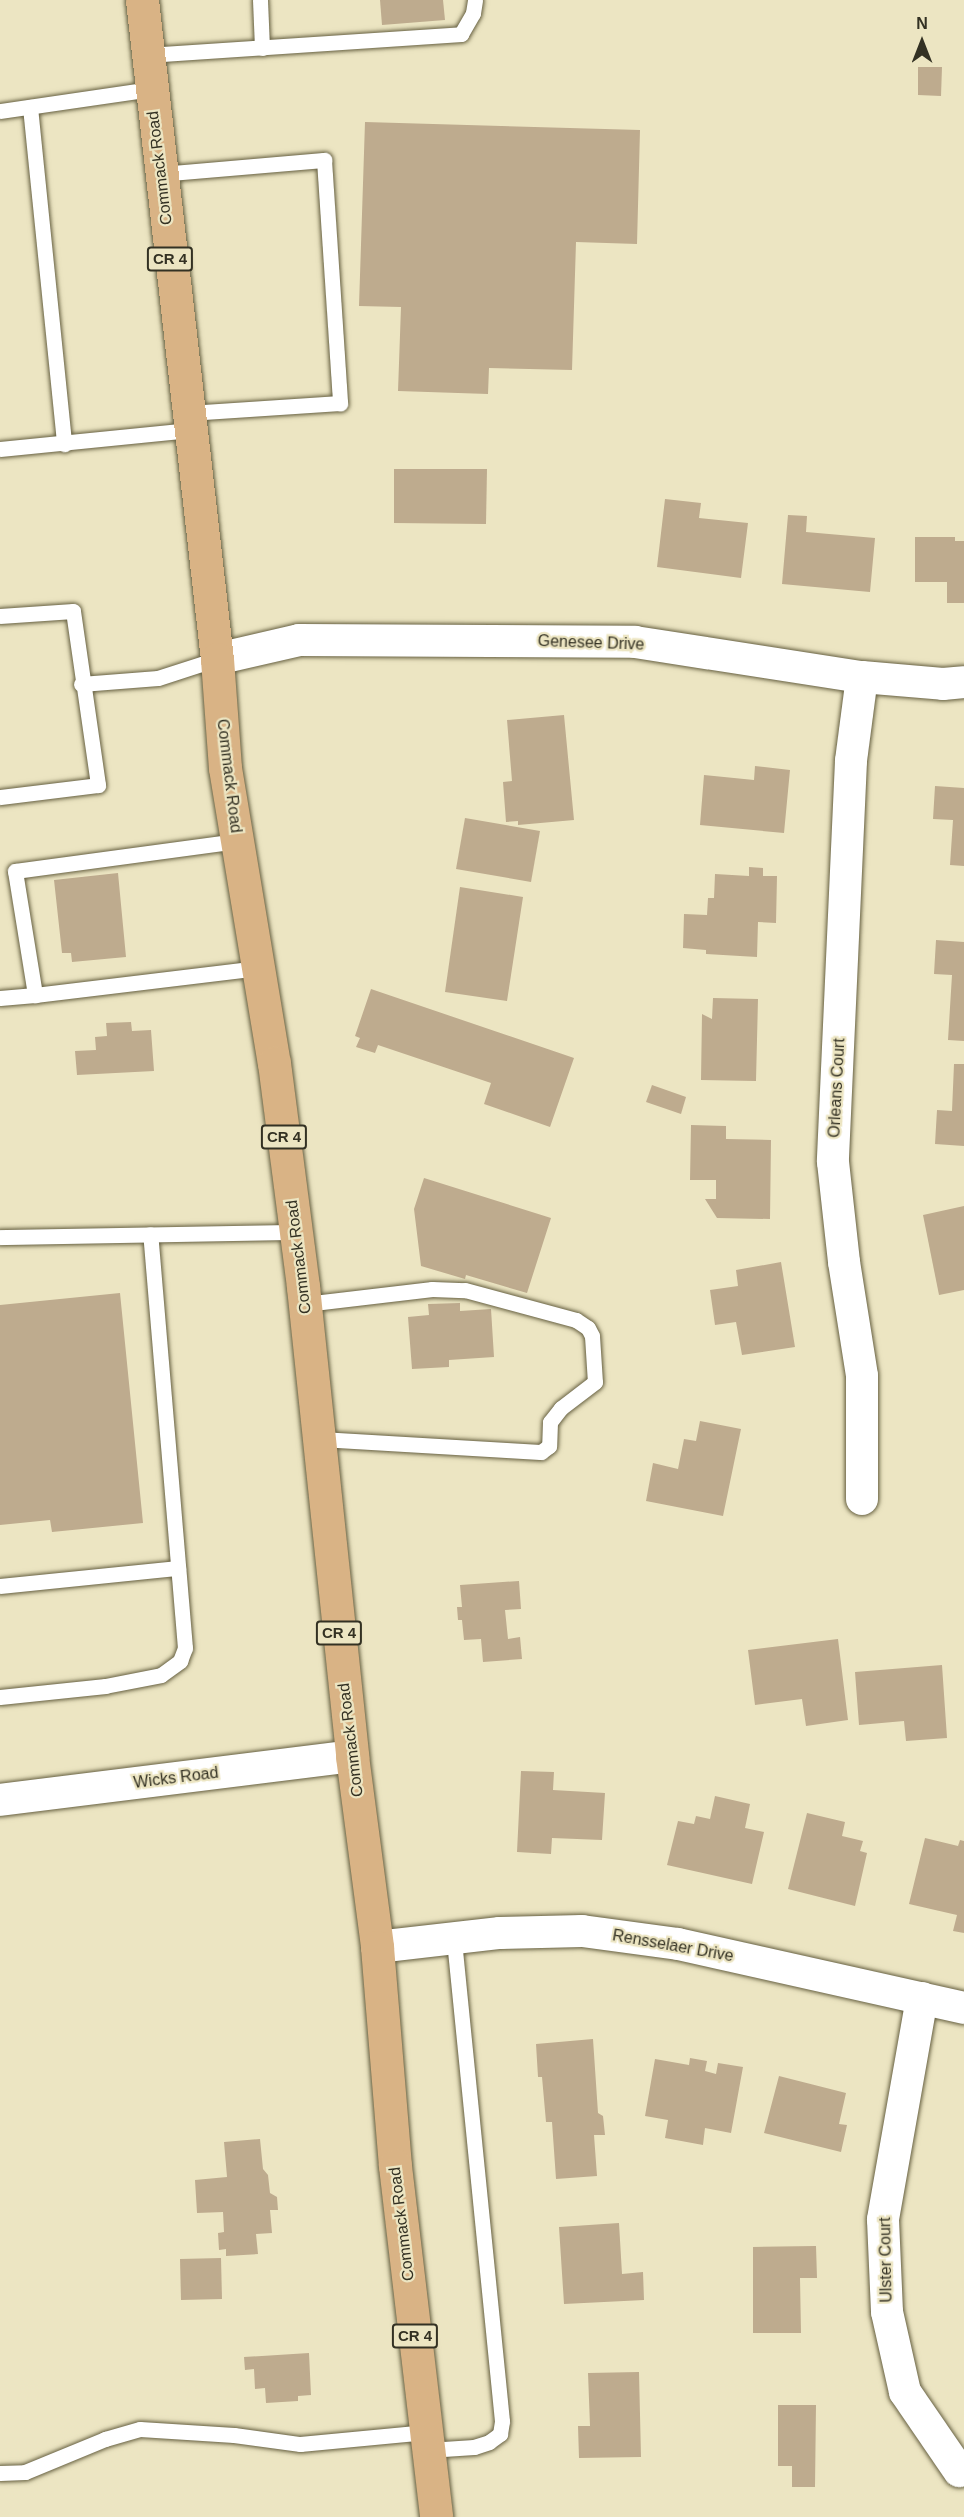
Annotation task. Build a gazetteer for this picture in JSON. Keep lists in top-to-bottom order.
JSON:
{
  "streets": {
    "main road": ["Commack Road", "CR 4"],
    "street": [
      "Genesee Drive",
      "Orleans Court",
      "Wicks Road",
      "Rensselaer Drive",
      "Ulster Court"
    ]
  },
  "crossings": [
    ["Commack Road", "Genesee Drive"],
    ["Commack Road", "Wicks Road"],
    ["Commack Road", "Rensselaer Drive"],
    ["Genesee Drive", "Orleans Court"],
    ["Rensselaer Drive", "Ulster Court"]
  ],
  "north": "top"
}
